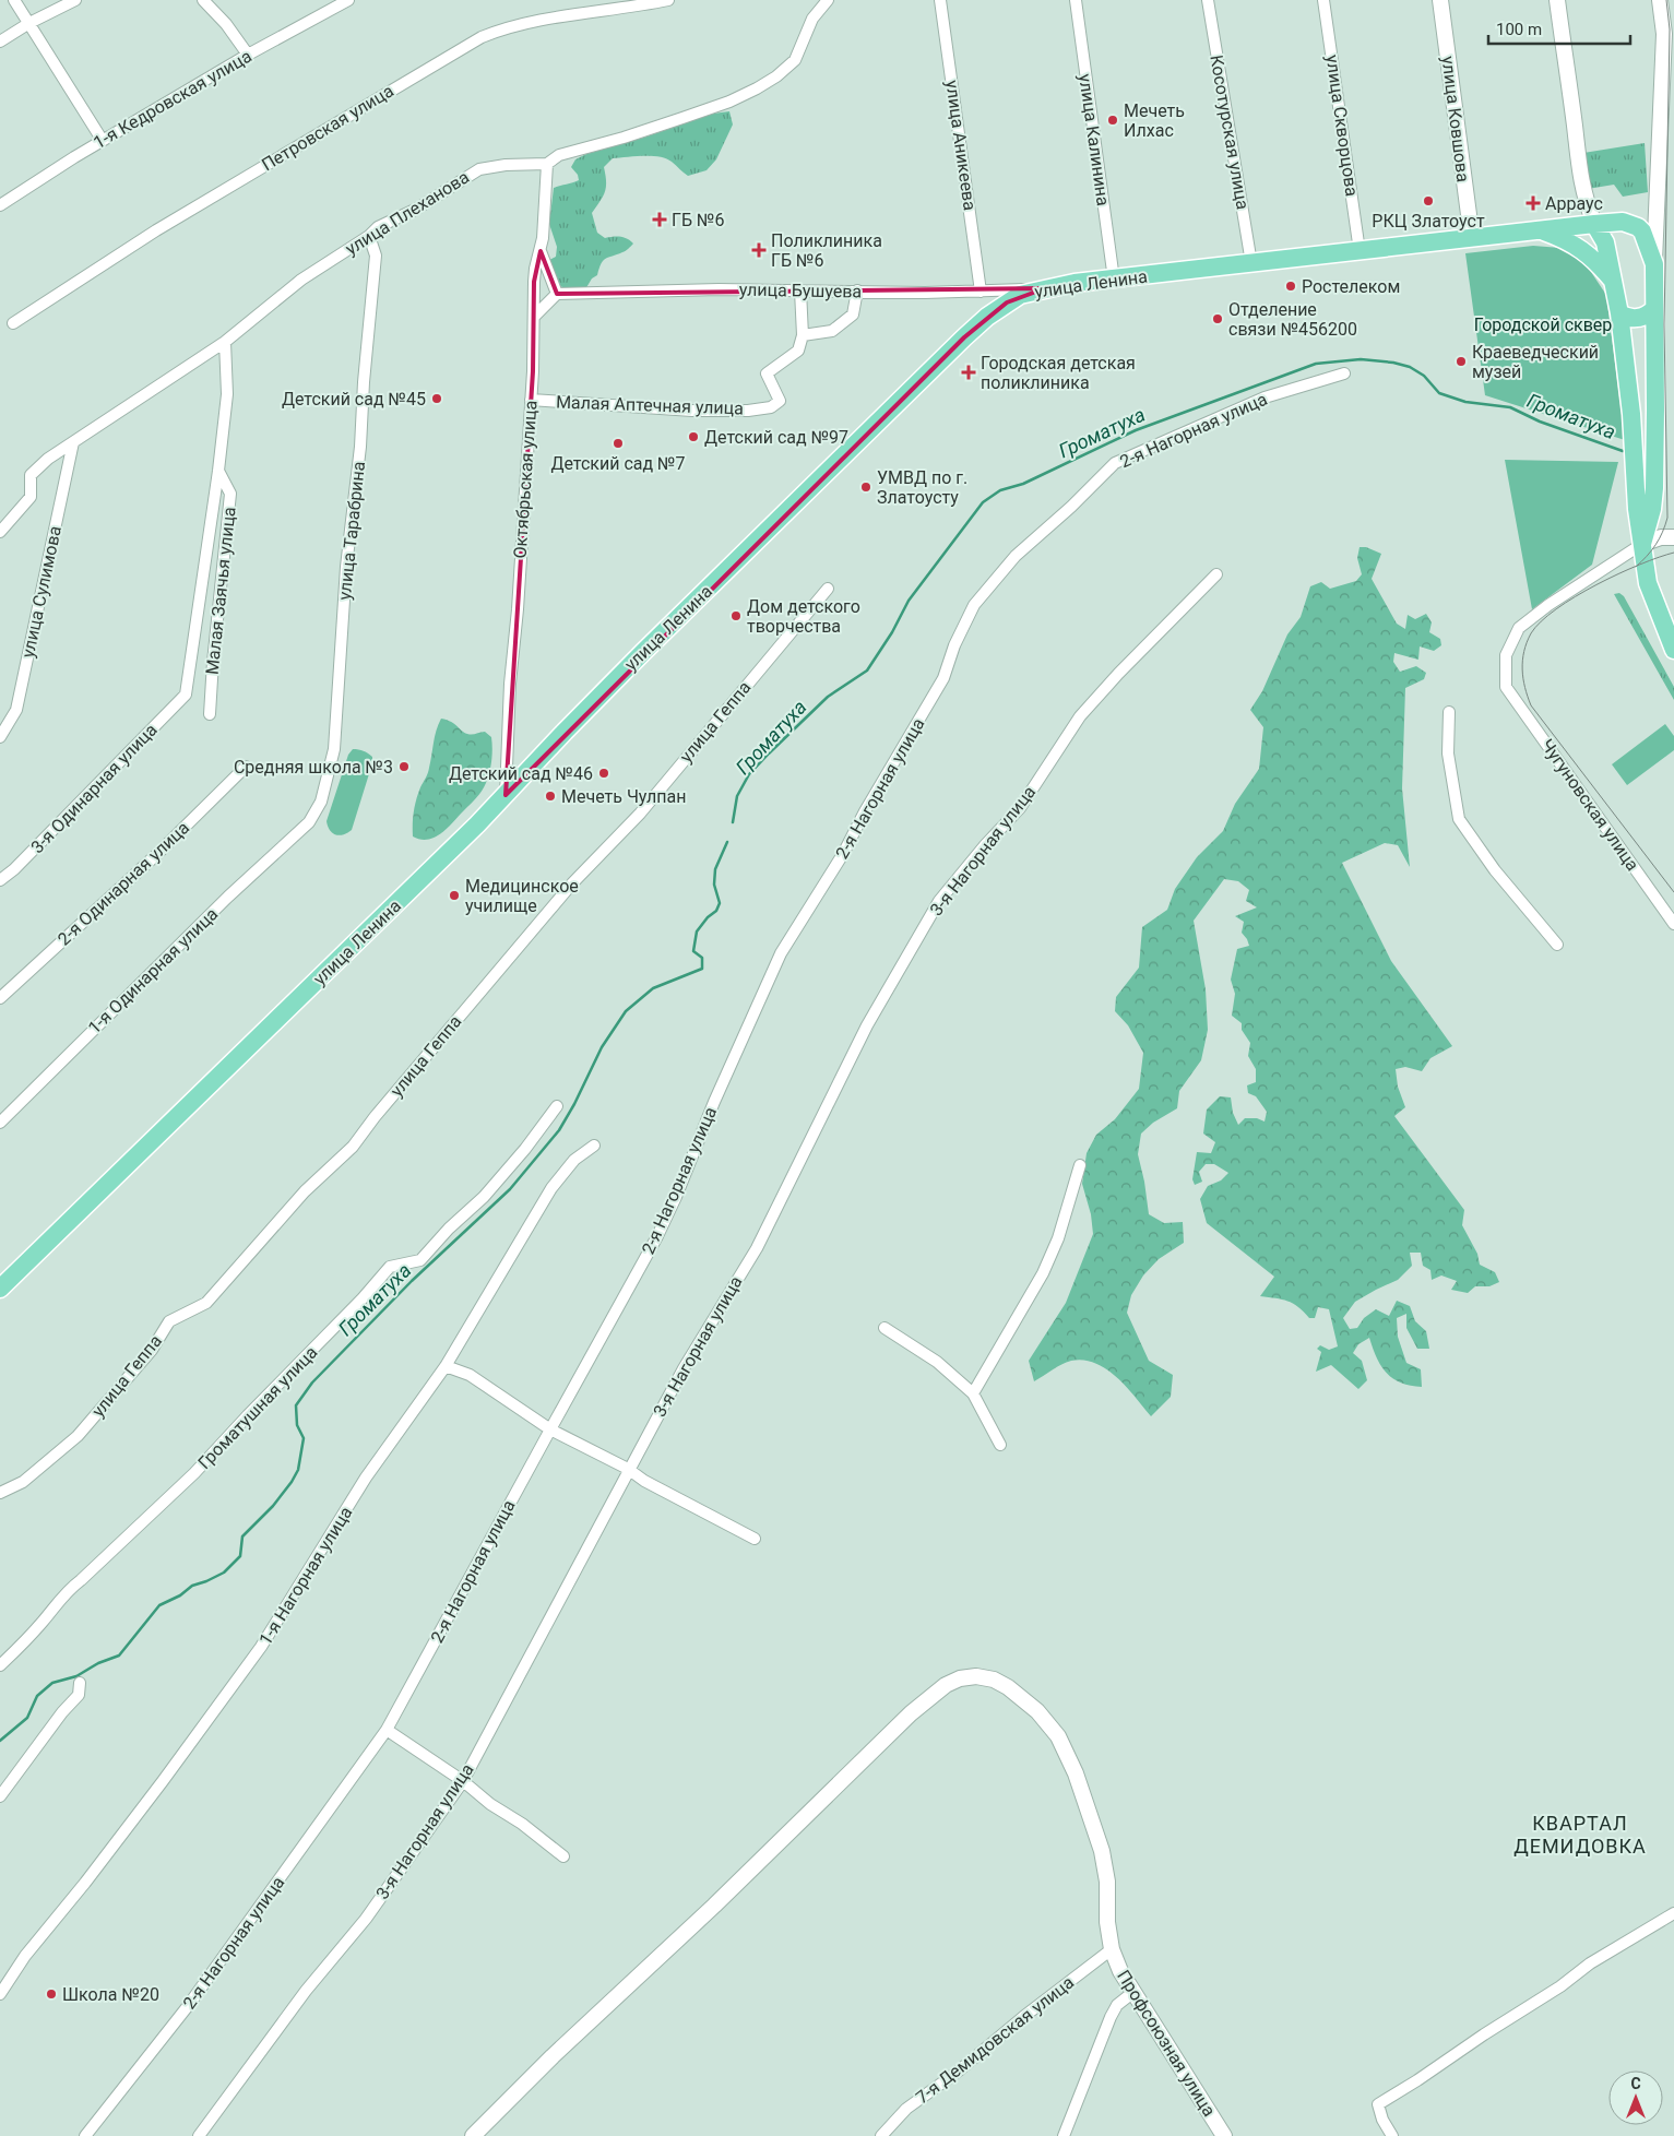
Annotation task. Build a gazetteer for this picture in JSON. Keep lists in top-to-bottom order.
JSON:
{
  "streets": {
    "main road": ["улица Ковшова", "улица Ленина", "Профсоюзная улица"],
    "street": [
      "1-я Кедровская улица",
      "улица Скворцова",
      "Петровская улица",
      "Косотурская улица",
      "улица Калинина",
      "улица Аникеева",
      "улица Плеханова",
      "улица Бушуева",
      "Малая Аптечная улица",
      "2-я Нагорная улица",
      "Октябрьская улица",
      "улица Тарабрина",
      "Малая Заячья улица",
      "улица Сулимова",
      "улица Геппа",
      "3-я Одинарная улица",
      "Чугуновская улица",
      "3-я Нагорная улица",
      "2-я Одинарная улица",
      "1-я Одинарная улица",
      "Громатушная улица",
      "1-я Нагорная улица",
      "7-я Демидовская улица"
    ]
  },
  "crossings": [
    ["улица Ковшова", "улица Ленина"],
    ["улица Скворцова", "улица Ленина"],
    ["Косотурская улица", "улица Ленина"],
    ["улица Калинина", "улица Ленина"],
    ["улица Аникеева", "улица Бушуева"],
    ["улица Плеханова", "Октябрьская улица"],
    ["улица Плеханова", "улица Тарабрина"],
    ["улица Плеханова", "Малая Заячья улица"],
    ["улица Плеханова", "улица Сулимова"],
    ["улица Ленина", "улица Бушуева"],
    ["улица Ленина", "Октябрьская улица"],
    ["Малая Аптечная улица", "Октябрьская улица"],
    ["улица Тарабрина", "1-я Одинарная улица"],
    ["Малая Заячья улица", "3-я Одинарная улица"],
    ["7-я Демидовская улица", "Профсоюзная улица"]
  ],
  "districts": ["КВАРТАЛ ДЕМИДОВКА"],
  "water": ["Громатуха"],
  "parks": ["Городской сквер"],
  "places": {
    "other": [
      "Мечеть Илхас",
      "РКЦ Златоуст",
      "Ростелеком",
      "Отделение связи №456200",
      "Краеведческий музей",
      "Детский сад №45",
      "Детский сад №97",
      "Детский сад №7",
      "УМВД по г. Златоусту",
      "Дом детского творчества",
      "Средняя школа №3",
      "Детский сад №46",
      "Мечеть Чулпан",
      "Медицинское училище",
      "Школа №20"
    ],
    "health": [
      "Арраус",
      "ГБ №6",
      "Поликлиника ГБ №6",
      "Городская детская поликлиника"
    ]
  },
  "scale_bar": "100 m",
  "north": "top"
}
